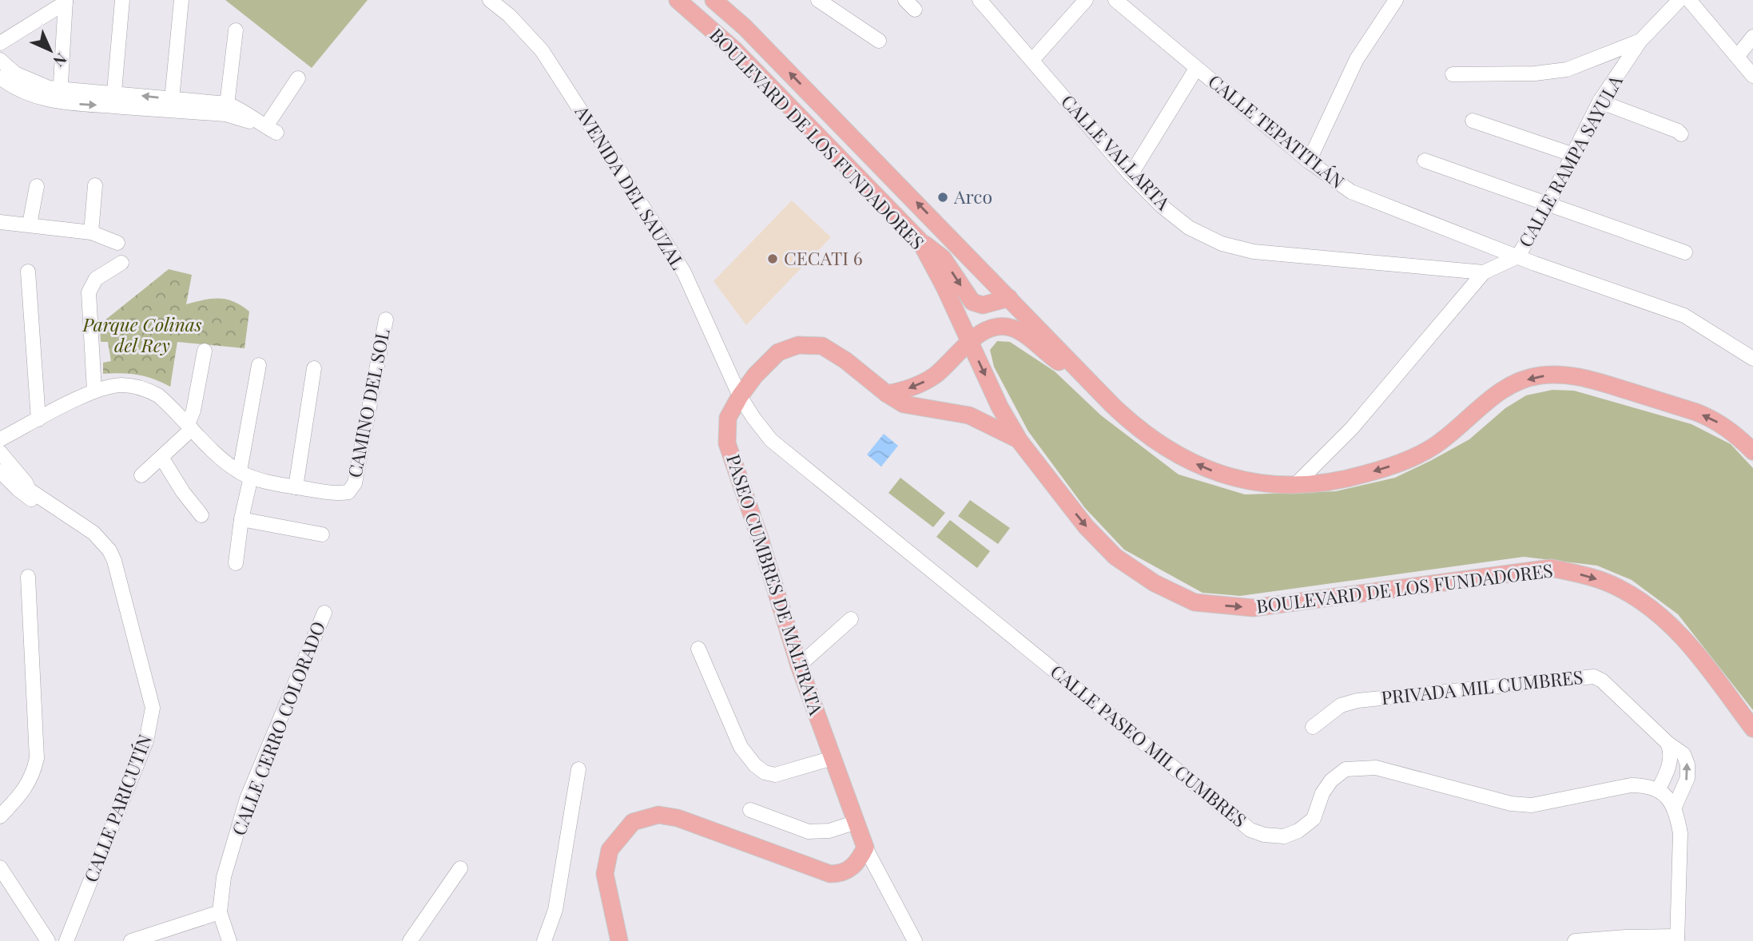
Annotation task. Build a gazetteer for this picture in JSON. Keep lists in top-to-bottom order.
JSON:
{
  "streets": {
    "main road": ["BOULEVARD DE LOS FUNDADORES", "PASEO CUMBRES DE MALTRATA"],
    "street": [
      "CALLE TEPATITLÁN",
      "CALLE VALLARTA",
      "CALLE RAMPA SAYULA",
      "AVENIDA DEL SAUZAL",
      "CAMINO DEL SOL",
      "PRIVADA MIL CUMBRES",
      "CALLE CERRO COLORADO",
      "CALLE PASEO MIL CUMBRES",
      "CALLE PARICUTÍN"
    ]
  },
  "crossings": [
    ["CALLE TEPATITLÁN", "CALLE RAMPA SAYULA"],
    ["BOULEVARD DE LOS FUNDADORES", "CALLE RAMPA SAYULA"],
    ["BOULEVARD DE LOS FUNDADORES", "PASEO CUMBRES DE MALTRATA"],
    ["CALLE VALLARTA", "CALLE RAMPA SAYULA"],
    ["AVENIDA DEL SAUZAL", "PASEO CUMBRES DE MALTRATA"],
    ["AVENIDA DEL SAUZAL", "CALLE PASEO MIL CUMBRES"],
    ["PASEO CUMBRES DE MALTRATA", "CALLE PASEO MIL CUMBRES"]
  ],
  "parks": ["Parque Colinas del Rey"],
  "places": ["Arco", "CECATI 6"],
  "north": "bottom right"
}
